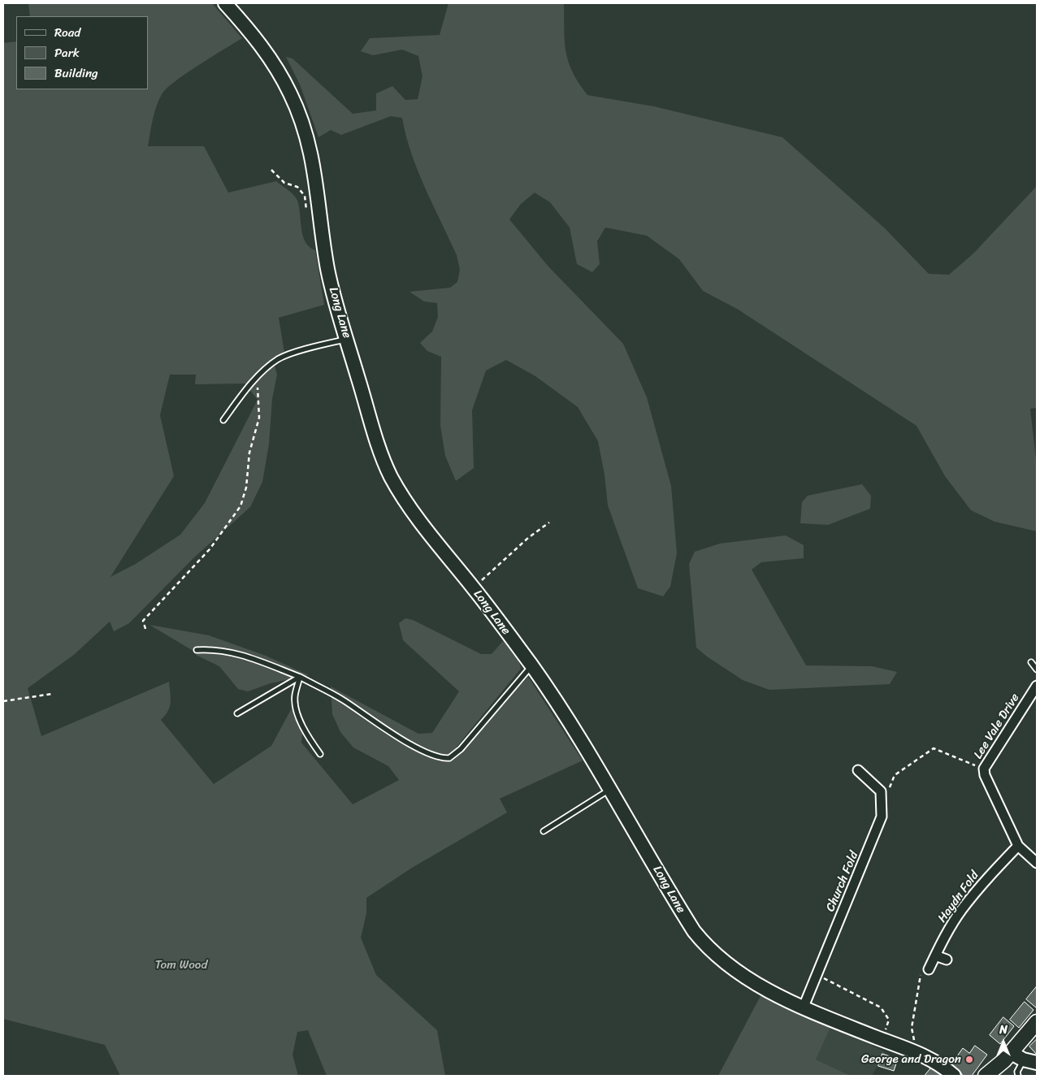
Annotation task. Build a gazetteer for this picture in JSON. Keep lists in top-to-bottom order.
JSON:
{
  "streets": {
    "street": [
      "Long Lane",
      "Lee Vale Drive",
      "Church Fold",
      "Haydn Fold"
    ]
  },
  "crossings": [
    ["Long Lane", "Church Fold"],
    ["Lee Vale Drive", "Haydn Fold"]
  ],
  "parks": ["Tom Wood"],
  "places": ["George and Dragon"],
  "legend": ["Road", "Park", "Building"],
  "north": "top"
}
